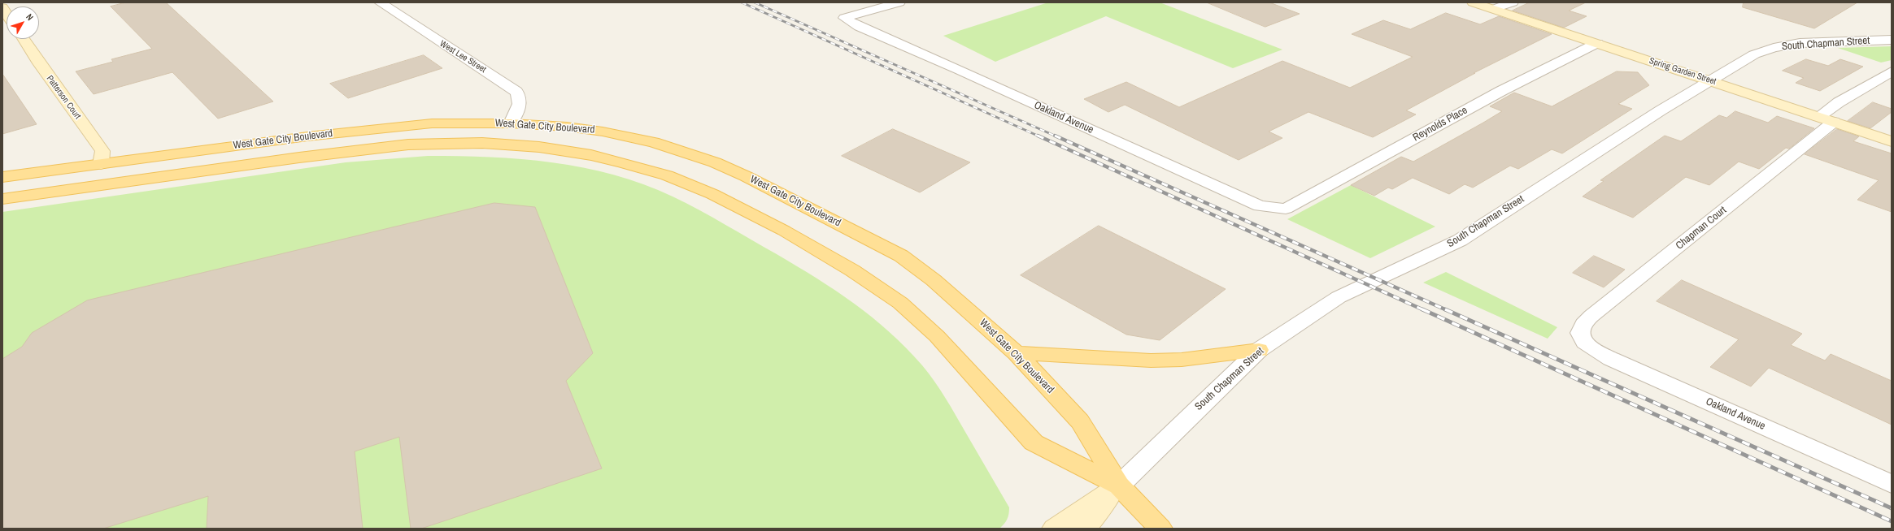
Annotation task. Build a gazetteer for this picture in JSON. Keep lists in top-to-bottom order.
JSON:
{
  "streets": {
    "main road": ["Spring Garden Street", "Patterson Court", "West Gate City Boulevard"],
    "street": [
      "South Chapman Street",
      "West Lee Street",
      "Oakland Avenue",
      "Reynolds Place",
      "Chapman Court"
    ]
  },
  "crossings": [
    ["South Chapman Street", "Spring Garden Street"],
    ["South Chapman Street", "West Gate City Boulevard"],
    ["West Lee Street", "West Gate City Boulevard"],
    ["Spring Garden Street", "Reynolds Place"],
    ["Spring Garden Street", "Chapman Court"],
    ["Patterson Court", "West Gate City Boulevard"],
    ["Oakland Avenue", "Reynolds Place"],
    ["Oakland Avenue", "Chapman Court"]
  ],
  "north": "top right"
}
